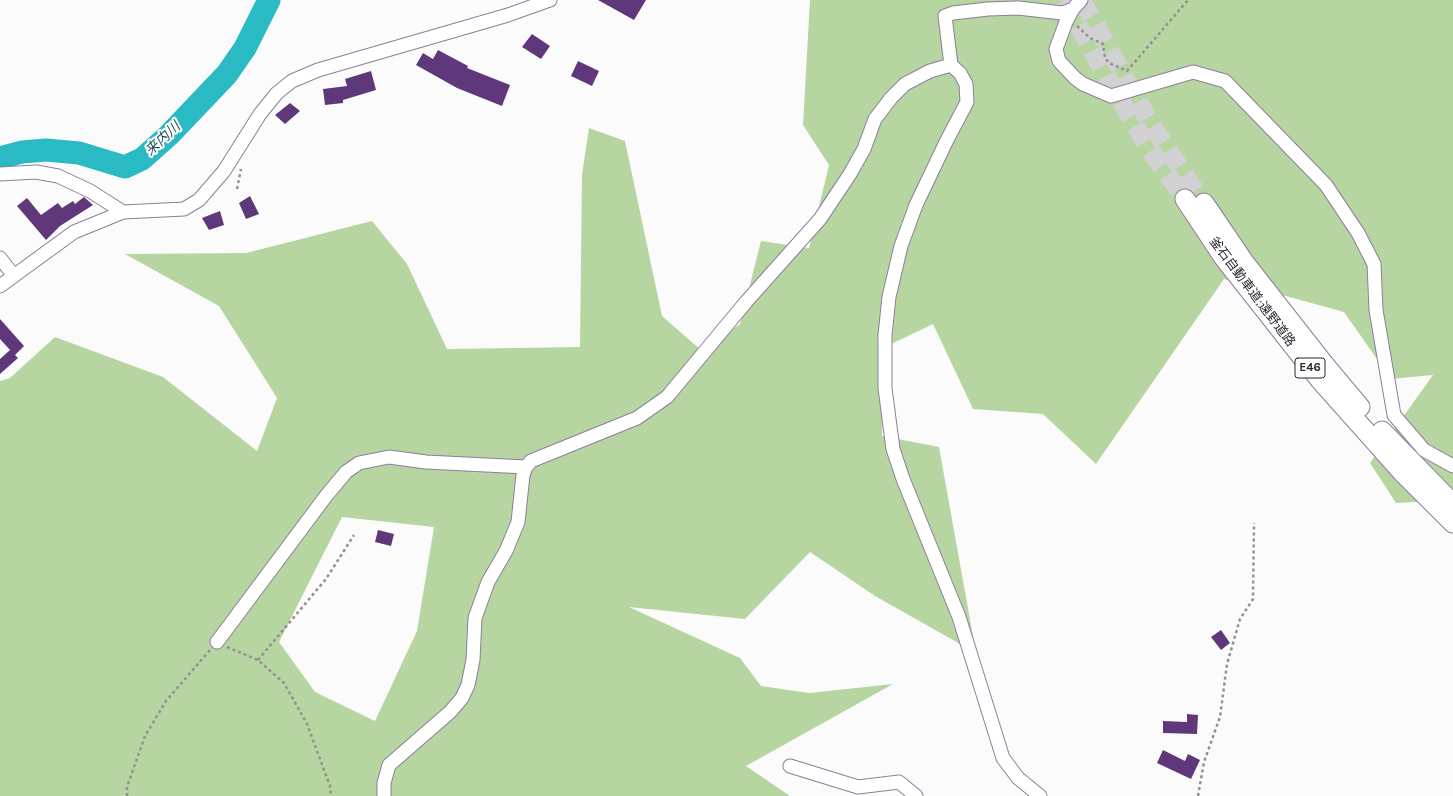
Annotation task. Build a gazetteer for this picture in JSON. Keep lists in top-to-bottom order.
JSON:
{
  "streets": {
    "highway": ["釜石自動車道;遠野道路", "E46"]
  },
  "water": ["来内川"]
}
